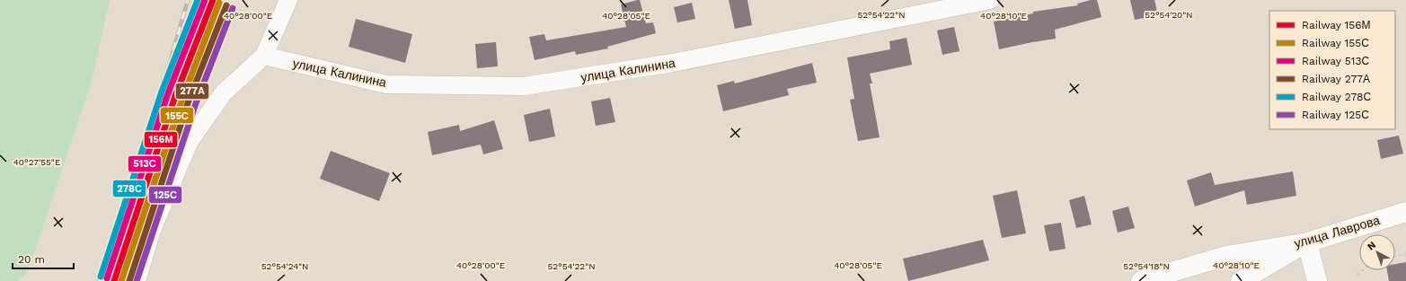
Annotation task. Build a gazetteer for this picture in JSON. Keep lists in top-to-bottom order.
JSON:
{
  "streets": {
    "main road": ["улица Лаврова"],
    "street": ["улица Калинина"]
  },
  "lines": [
    "rail line 156М",
    "rail line 513С",
    "rail line 278С",
    "rail line 155С",
    "rail line 277А",
    "rail line 125С"
  ],
  "legend": [
    "Railway 156М",
    "Railway 155С",
    "Railway 513С",
    "Railway 277А",
    "Railway 278С",
    "Railway 125С"
  ],
  "scale_bar": "20 m",
  "north": "top left",
  "coordinates": [
    "52°54'22\"N",
    "52°54'20\"N",
    "40°28'00\"E",
    "40°28'05\"E",
    "40°28'10\"E",
    "40°27'55\"E",
    "52°54'24\"N",
    "52°54'18\"N"
  ]
}
